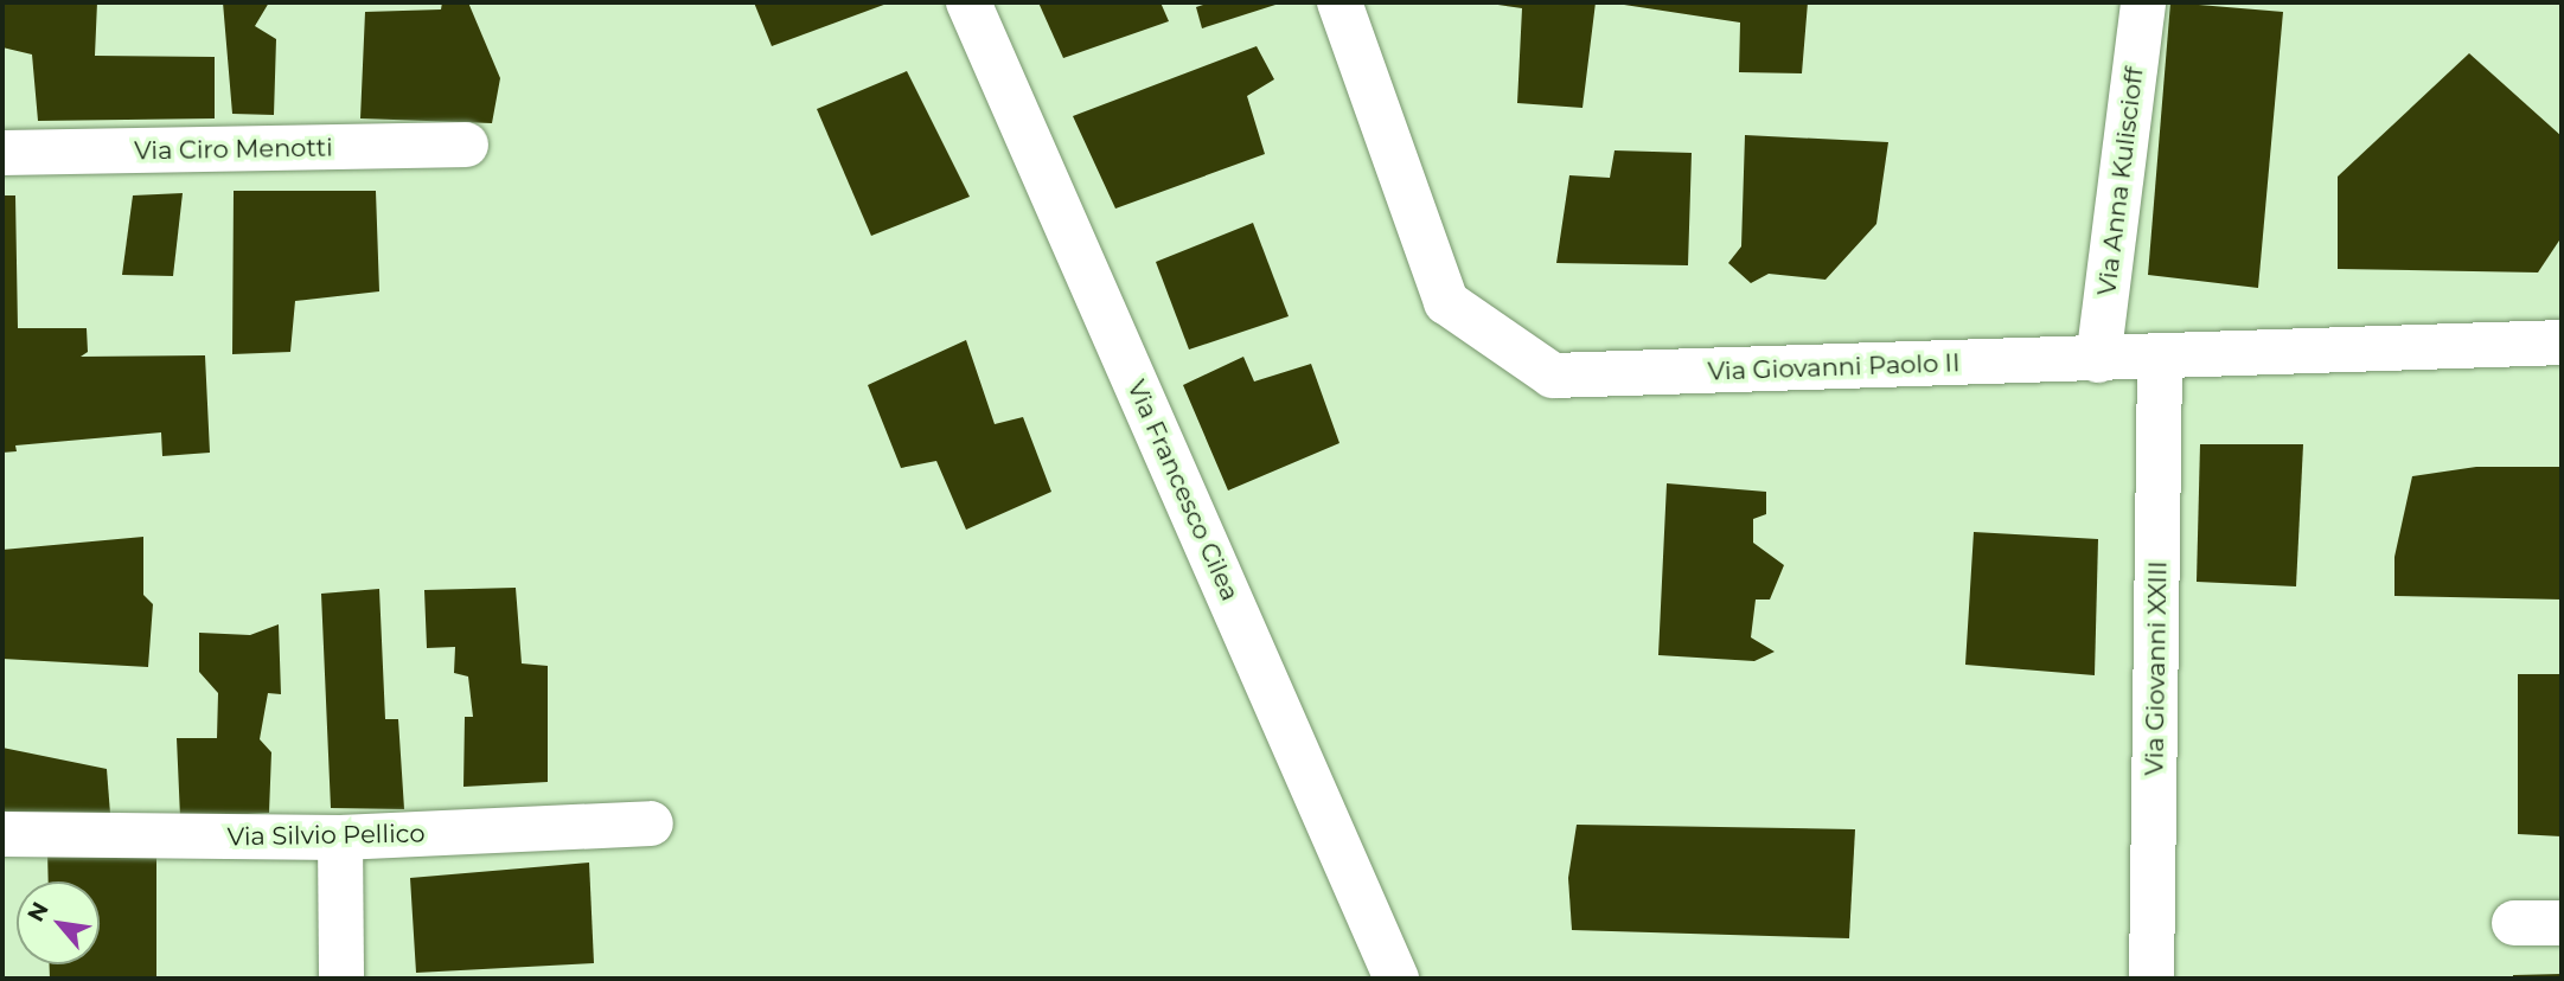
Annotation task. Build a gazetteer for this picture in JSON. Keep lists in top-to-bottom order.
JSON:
{
  "streets": {
    "street": [
      "Via Ciro Menotti",
      "Via Anna Kuliscioff",
      "Via Giovanni Paolo II",
      "Via Francesco Cilea",
      "Via Giovanni XXIII",
      "Via Silvio Pellico"
    ]
  },
  "crossings": [
    ["Via Anna Kuliscioff", "Via Giovanni Paolo II"],
    ["Via Giovanni Paolo II", "Via Giovanni XXIII"]
  ],
  "north": "top left"
}
